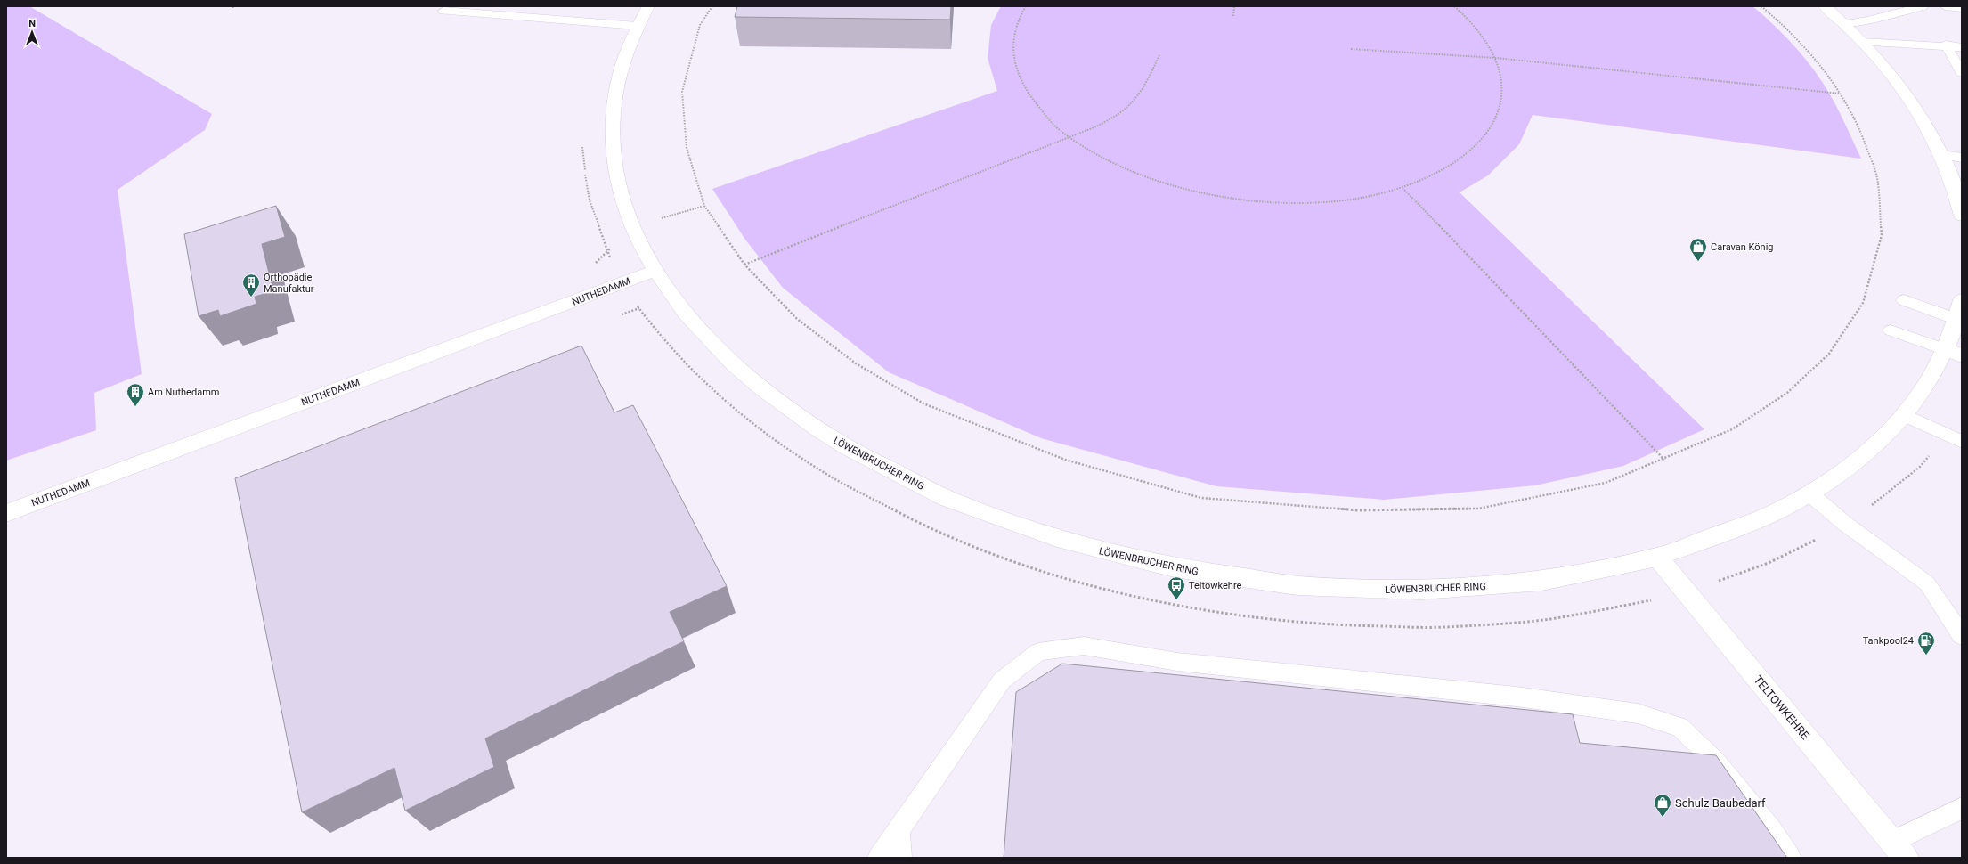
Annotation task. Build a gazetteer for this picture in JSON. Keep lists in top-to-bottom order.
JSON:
{
  "streets": {
    "street": ["NUTHEDAMM", "LÖWENBRUCHER RING", "TELTOWKEHRE"]
  },
  "crossings": [
    ["NUTHEDAMM", "LÖWENBRUCHER RING"],
    ["LÖWENBRUCHER RING", "TELTOWKEHRE"]
  ],
  "places": {
    "shop": ["Caravan König", "Schulz Baubedarf"],
    "building": ["Orthopädie Manufaktur", "Am Nuthedamm"],
    "bus stop": ["Teltowkehre"],
    "fuel station": ["Tankpool24"]
  },
  "north": "top"
}
